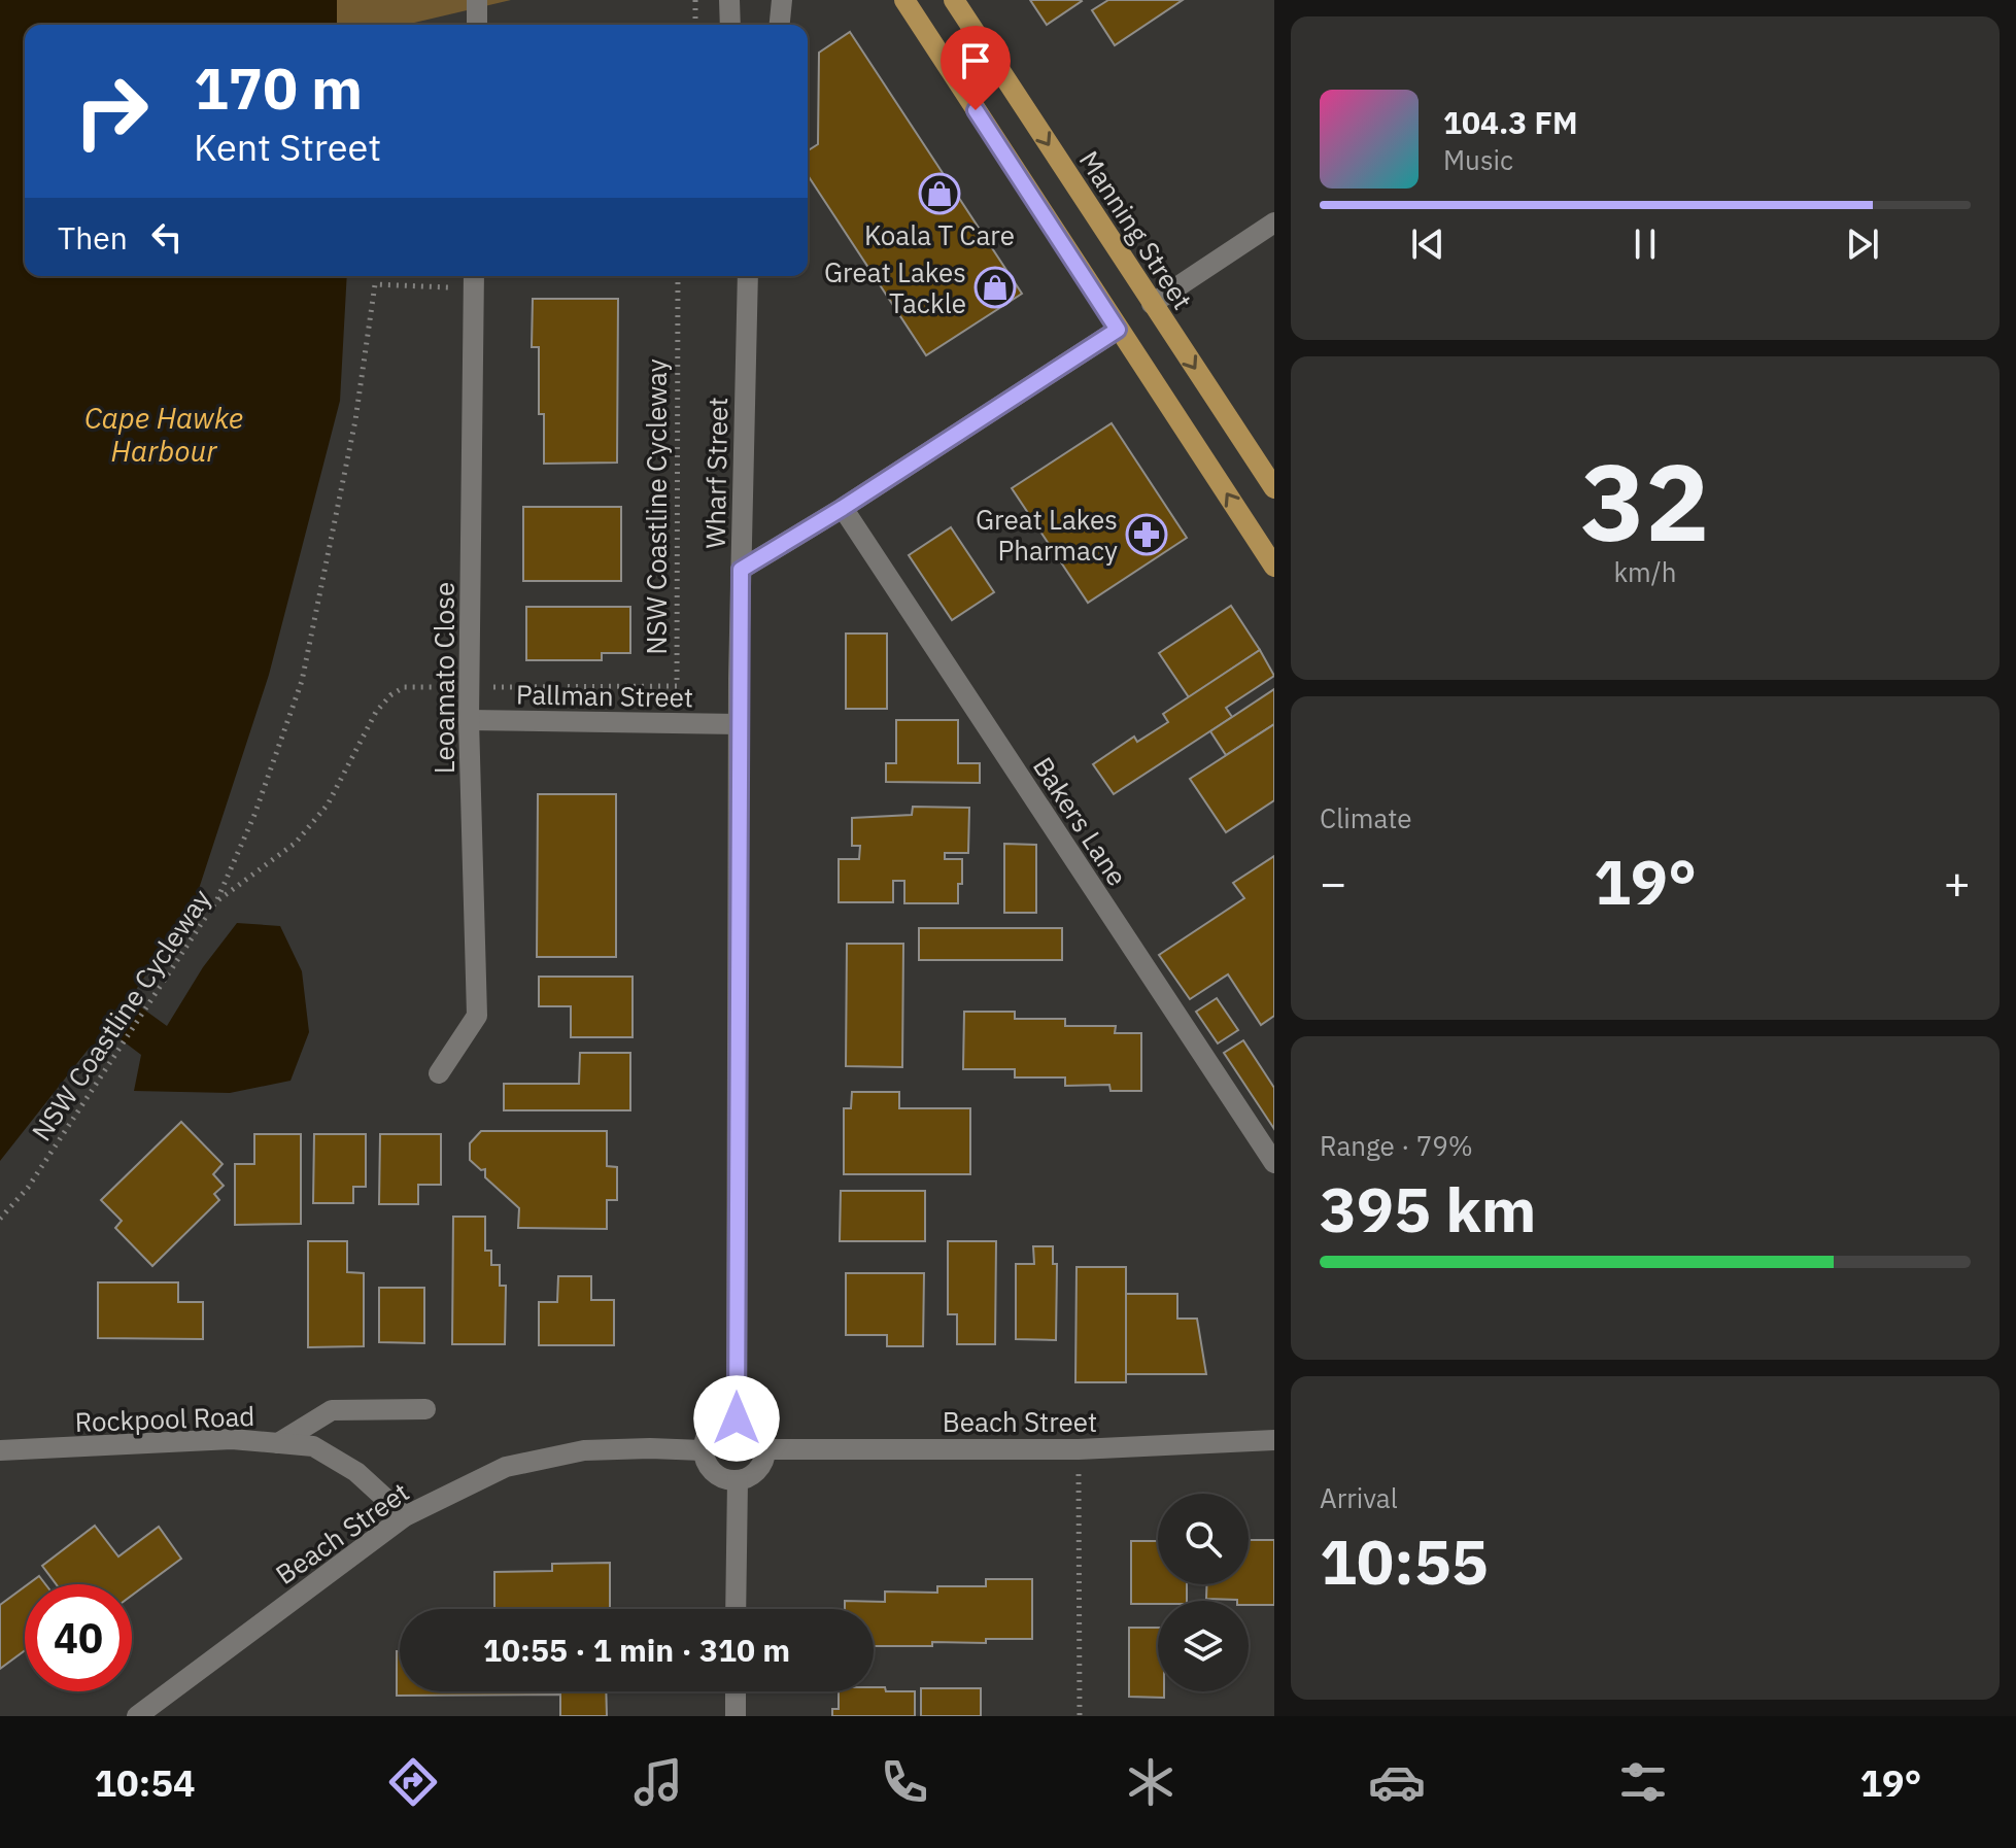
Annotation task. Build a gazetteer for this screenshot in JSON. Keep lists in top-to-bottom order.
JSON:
{
  "streets": {
    "main road": ["Manning Street"],
    "street": [
      "Wharf Street",
      "Leoamato Close",
      "Pallman Street",
      "Bakers Lane",
      "Rockpool Road",
      "Beach Street"
    ],
    "path": ["NSW Coastline Cycleway"]
  },
  "crossings": [
    ["Wharf Street", "Pallman Street"],
    ["Wharf Street", "Beach Street"],
    ["NSW Coastline Cycleway", "Leoamato Close"],
    ["Leoamato Close", "Pallman Street"],
    ["Rockpool Road", "Beach Street"]
  ],
  "water": ["Cape Hawke Harbour"],
  "places": {
    "shop": ["Koala T Care", "Great Lakes Tackle"],
    "pharmacy": ["Great Lakes Pharmacy"]
  },
  "page": {
    "turn": ["170 m", "Kent Street"],
    "song": ["104.3 FM", "Music"],
    "then": "Then",
    "tile": [
      ["32", "km/h"],
      "Climate",
      ["Range · 79%", "395 km"],
      ["Arrival", "10:55"]
    ],
    "heat": ["−", "19°", "+"],
    "limit": "40",
    "trip": "10:55 · 1 min · 310 m",
    "tabs": ["10:54", "19°"]
  }
}
